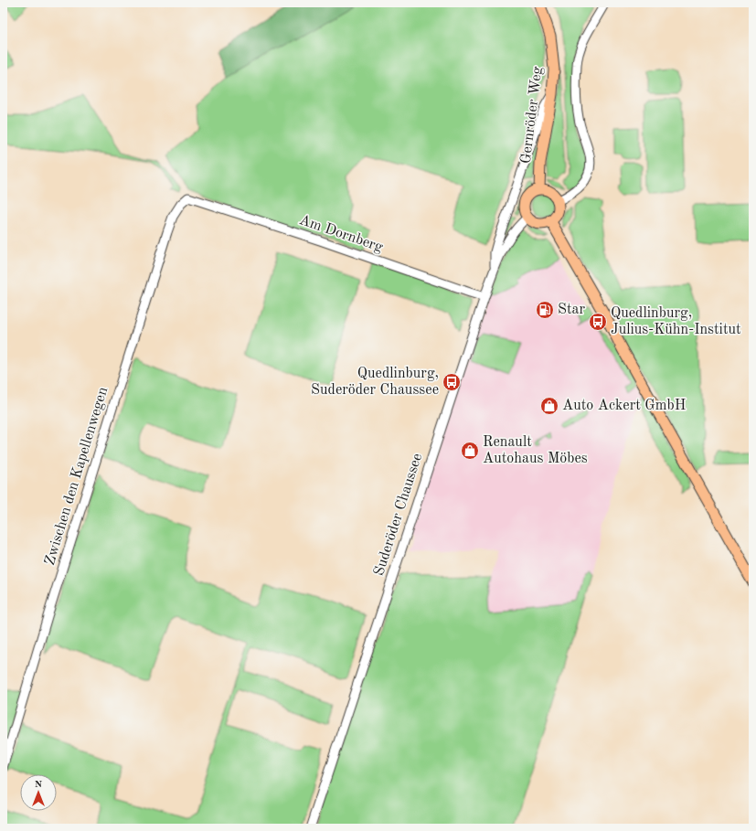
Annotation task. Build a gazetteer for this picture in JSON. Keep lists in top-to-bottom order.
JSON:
{
  "streets": {
    "main road": ["Gernröder Weg"],
    "street": ["Am Dornberg", "Zwischen den Kapellenwegen", "Suderöder Chaussee"]
  },
  "crossings": [
    ["Gernröder Weg", "Suderöder Chaussee"],
    ["Am Dornberg", "Zwischen den Kapellenwegen"],
    ["Am Dornberg", "Suderöder Chaussee"]
  ],
  "places": {
    "fuel station": ["Star"],
    "bus stop": ["Quedlinburg, Julius-Kühn-Institut", "Quedlinburg, Suderöder Chaussee"],
    "shop": ["Auto Ackert GmbH", "Renault Autohaus Möbes"]
  },
  "north": "top"
}
